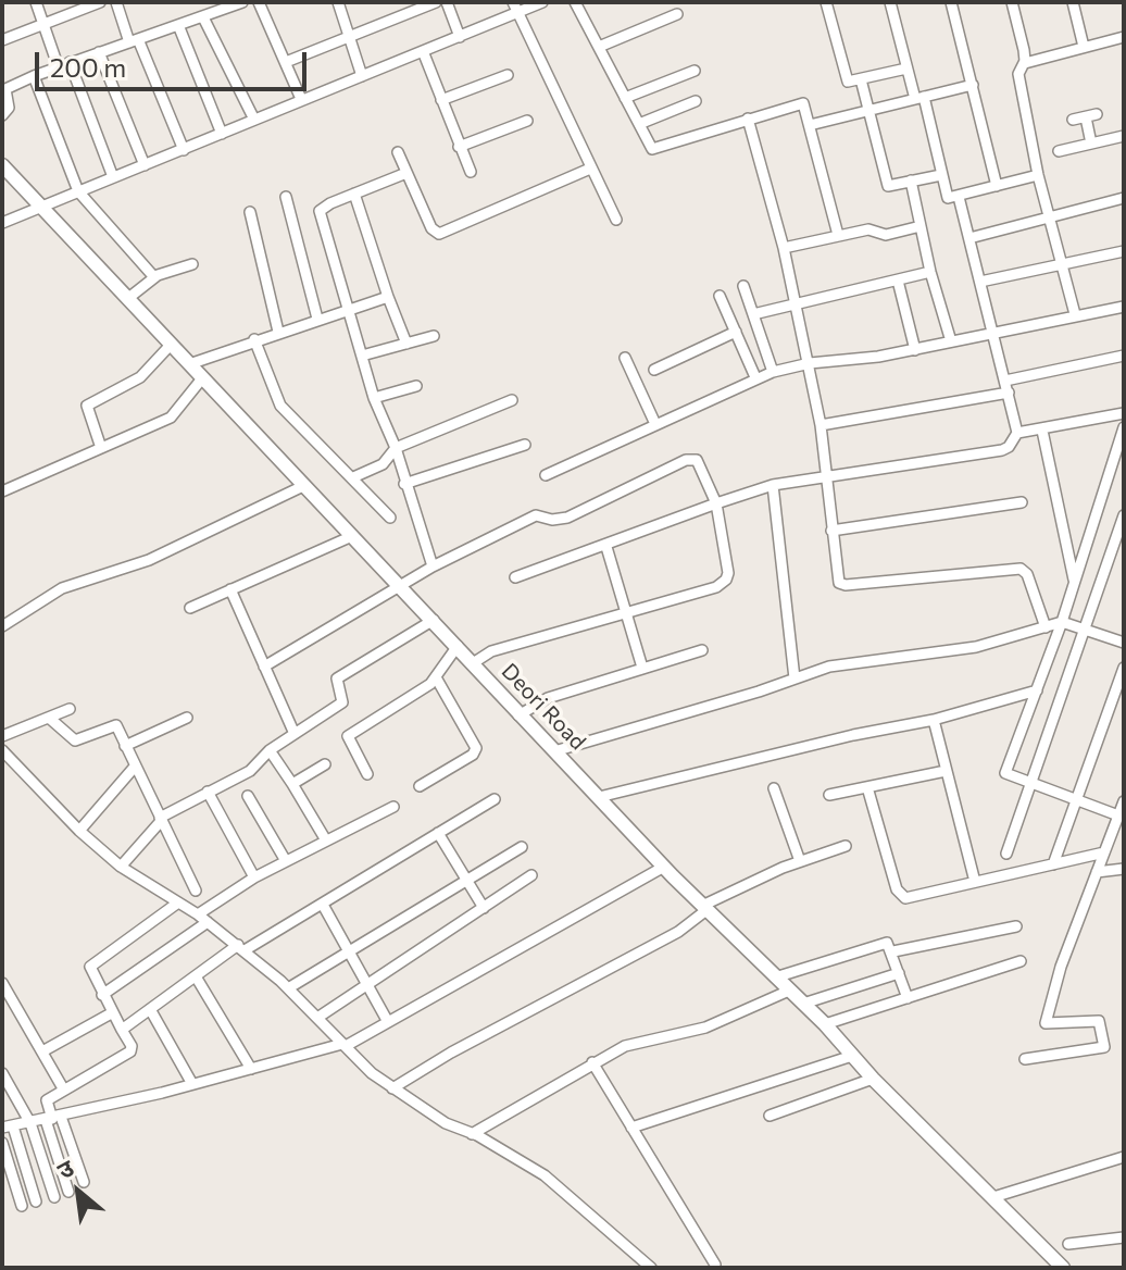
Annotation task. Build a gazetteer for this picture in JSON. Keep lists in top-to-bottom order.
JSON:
{
  "streets": {
    "street": ["Deori Road"]
  },
  "scale_bar": "200 m",
  "north": "top left"
}
